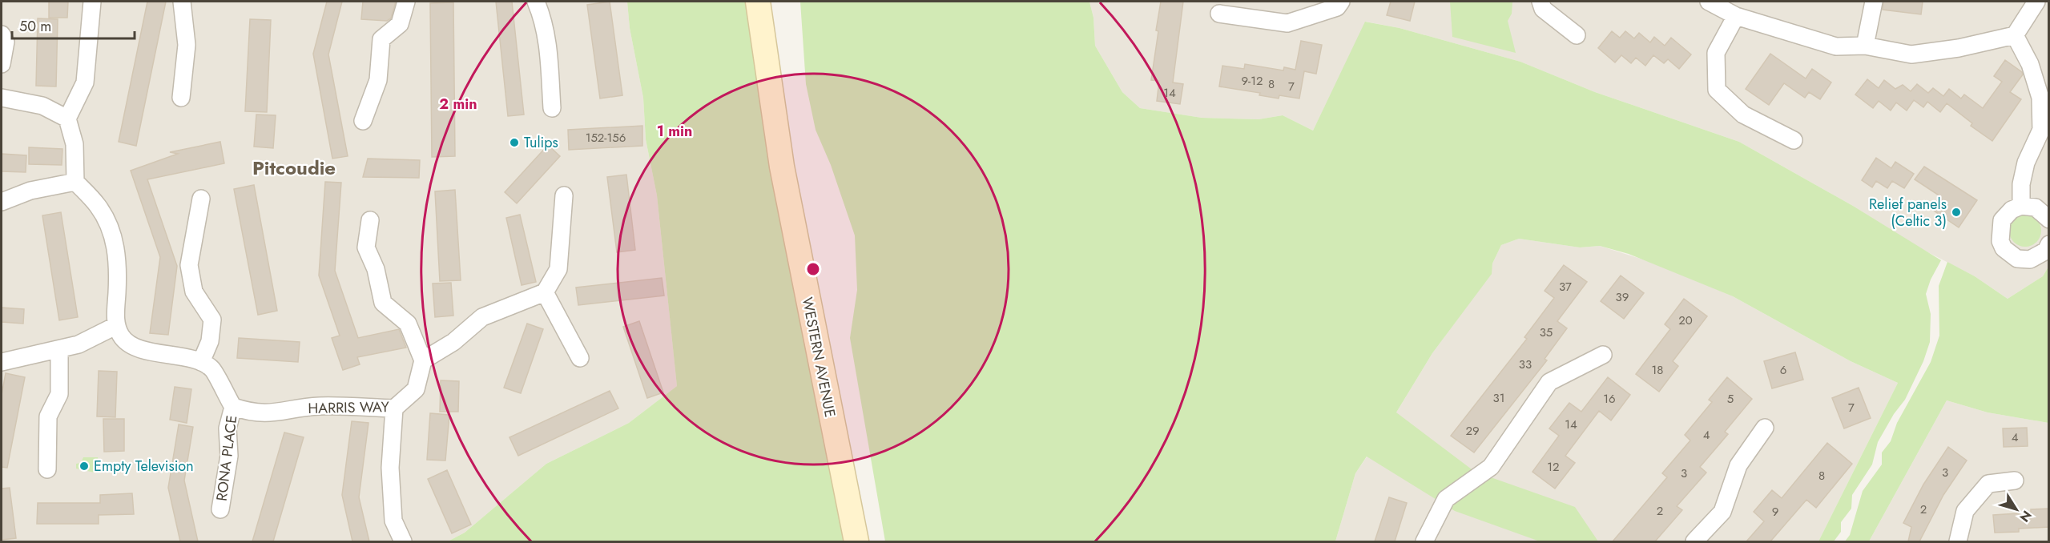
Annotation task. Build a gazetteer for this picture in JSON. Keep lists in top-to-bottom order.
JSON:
{
  "streets": {
    "main road": ["WESTERN AVENUE"],
    "street": ["HARRIS WAY", "RONA PLACE"]
  },
  "crossings": [
    ["HARRIS WAY", "RONA PLACE"]
  ],
  "districts": ["Pitcoudie"],
  "places": ["Tulips", "Relief panels (Celtic 3)", "Empty Television"],
  "house_numbers": [
    "9-12",
    "8",
    "7",
    "14",
    "152-156",
    "37",
    "39",
    "20",
    "35",
    "33",
    "18",
    "6",
    "31",
    "16",
    "5",
    "7",
    "14",
    "29",
    "4",
    "4",
    "12",
    "3",
    "3",
    "8",
    "2",
    "2",
    "9"
  ],
  "scale_bar": "50 m",
  "north": "bottom right",
  "rings": ["2 min", "1 min"]
}
